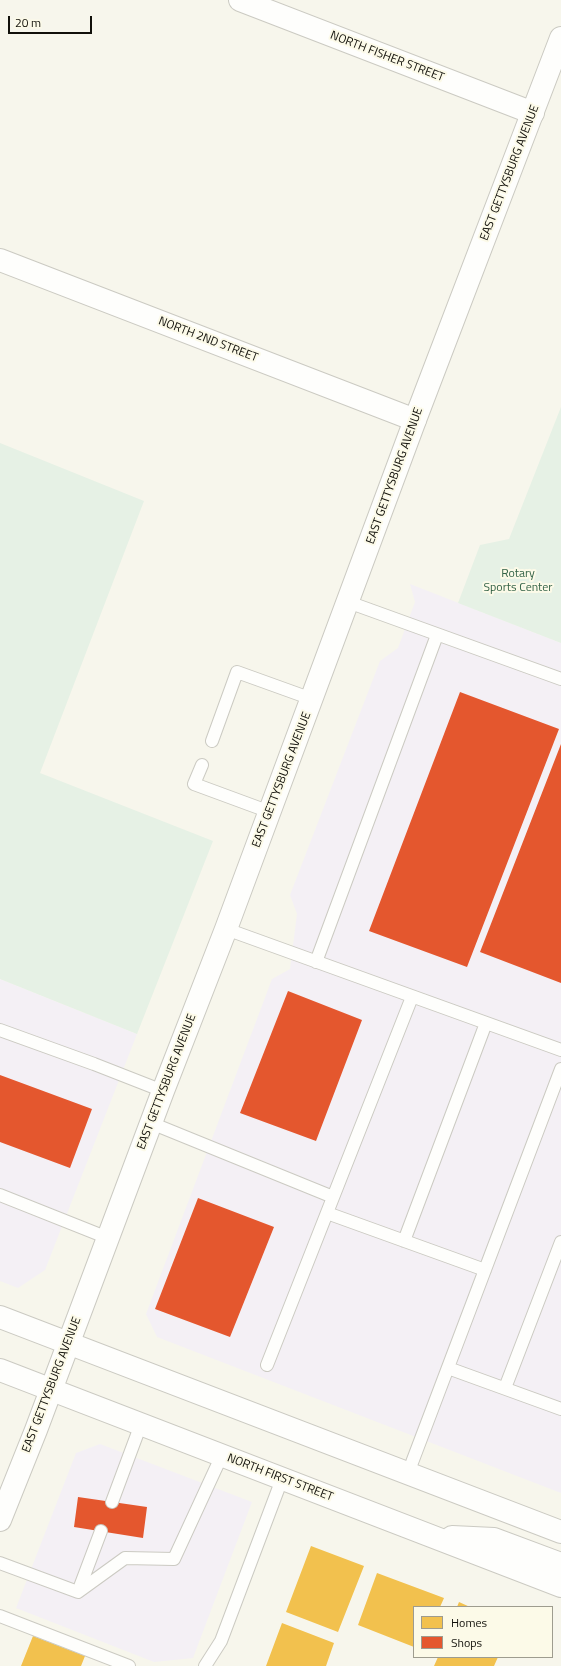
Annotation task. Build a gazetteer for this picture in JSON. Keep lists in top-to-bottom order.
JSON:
{
  "streets": {
    "street": [
      "NORTH FISHER STREET",
      "EAST GETTYSBURG AVENUE",
      "NORTH 2ND STREET",
      "NORTH FIRST STREET"
    ]
  },
  "crossings": [
    ["NORTH FISHER STREET", "EAST GETTYSBURG AVENUE"],
    ["EAST GETTYSBURG AVENUE", "NORTH 2ND STREET"],
    ["EAST GETTYSBURG AVENUE", "NORTH FIRST STREET"]
  ],
  "parks": ["Rotary Sports Center"],
  "legend": ["Homes", "Shops"],
  "scale_bar": "20 m"
}
